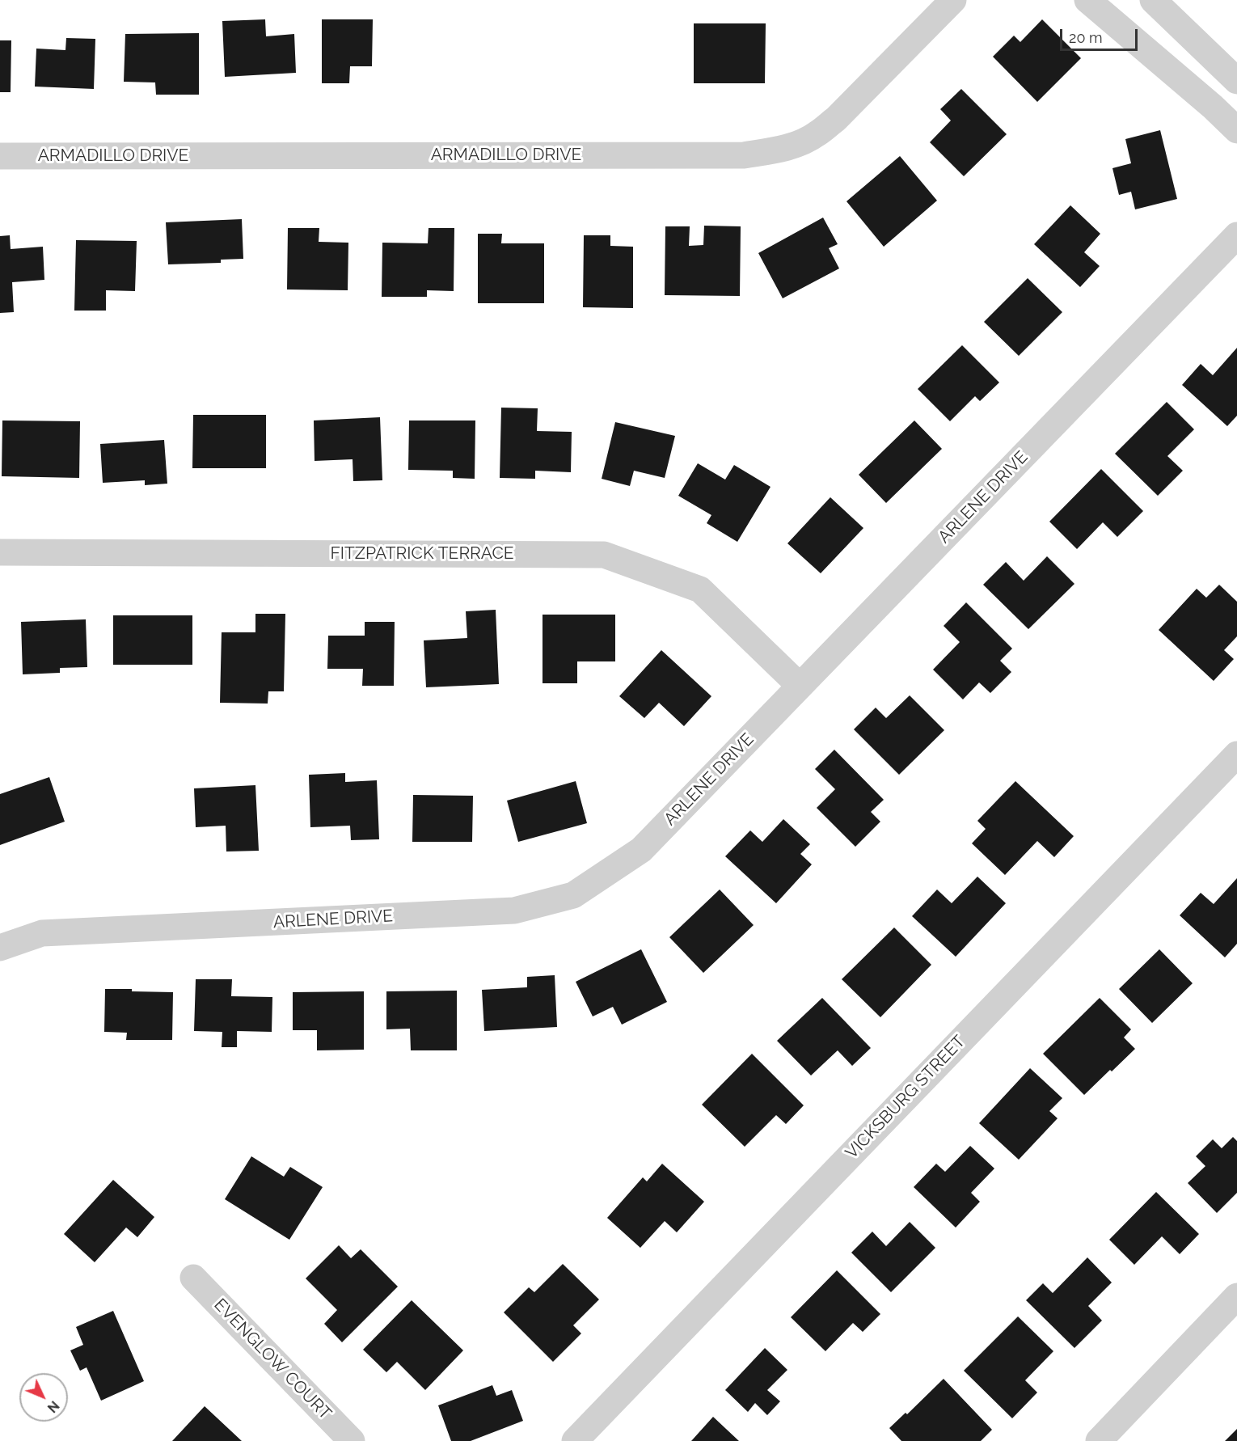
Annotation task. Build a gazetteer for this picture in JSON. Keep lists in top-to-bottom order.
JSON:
{
  "streets": {
    "street": [
      "ARMADILLO DRIVE",
      "ARLENE DRIVE",
      "FITZPATRICK TERRACE",
      "VICKSBURG STREET",
      "EVENGLOW COURT"
    ]
  },
  "crossings": [
    ["ARLENE DRIVE", "FITZPATRICK TERRACE"]
  ],
  "scale_bar": "20 m",
  "north": "bottom right"
}
